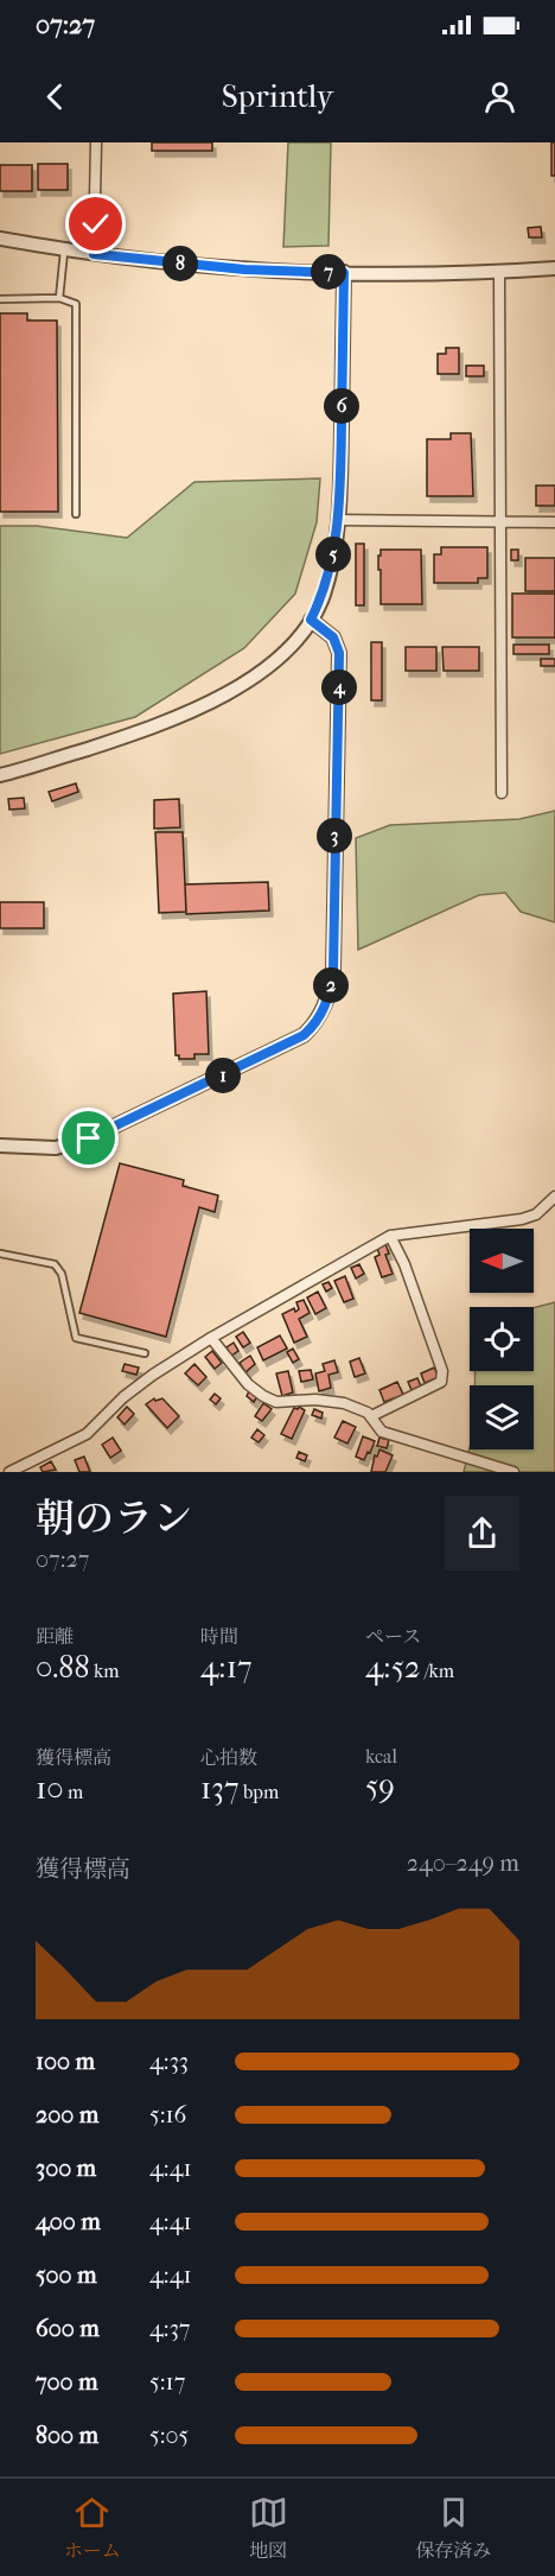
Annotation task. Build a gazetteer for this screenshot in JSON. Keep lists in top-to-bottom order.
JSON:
{
  "north": "left",
  "page": {
    "status": "07:27",
    "header": "Sprintly",
    "pins": [
      "8",
      "7",
      "6",
      "5",
      "4",
      "3",
      "2",
      "1"
    ],
    "heading": ["朝のラン", "07:27"],
    "stats": [
      ["距離", "0.88 km"],
      ["時間", "4:17"],
      ["ペース", "4:52 /km"],
      ["獲得標高", "10 m"],
      ["心拍数", "137 bpm"],
      ["kcal", "59"]
    ],
    "chart": ["獲得標高", "240–249 m"],
    "list": [
      {
        "name": "100 m",
        "note": "4:33"
      },
      {
        "name": "200 m",
        "note": "5:16"
      },
      {
        "name": "300 m",
        "note": "4:41"
      },
      {
        "name": "400 m",
        "note": "4:41"
      },
      {
        "name": "500 m",
        "note": "4:41"
      },
      {
        "name": "600 m",
        "note": "4:37"
      },
      {
        "name": "700 m",
        "note": "5:17"
      },
      {
        "name": "800 m",
        "note": "5:05"
      }
    ],
    "tabs": ["ホーム", "地図", "保存済み"]
  }
}
